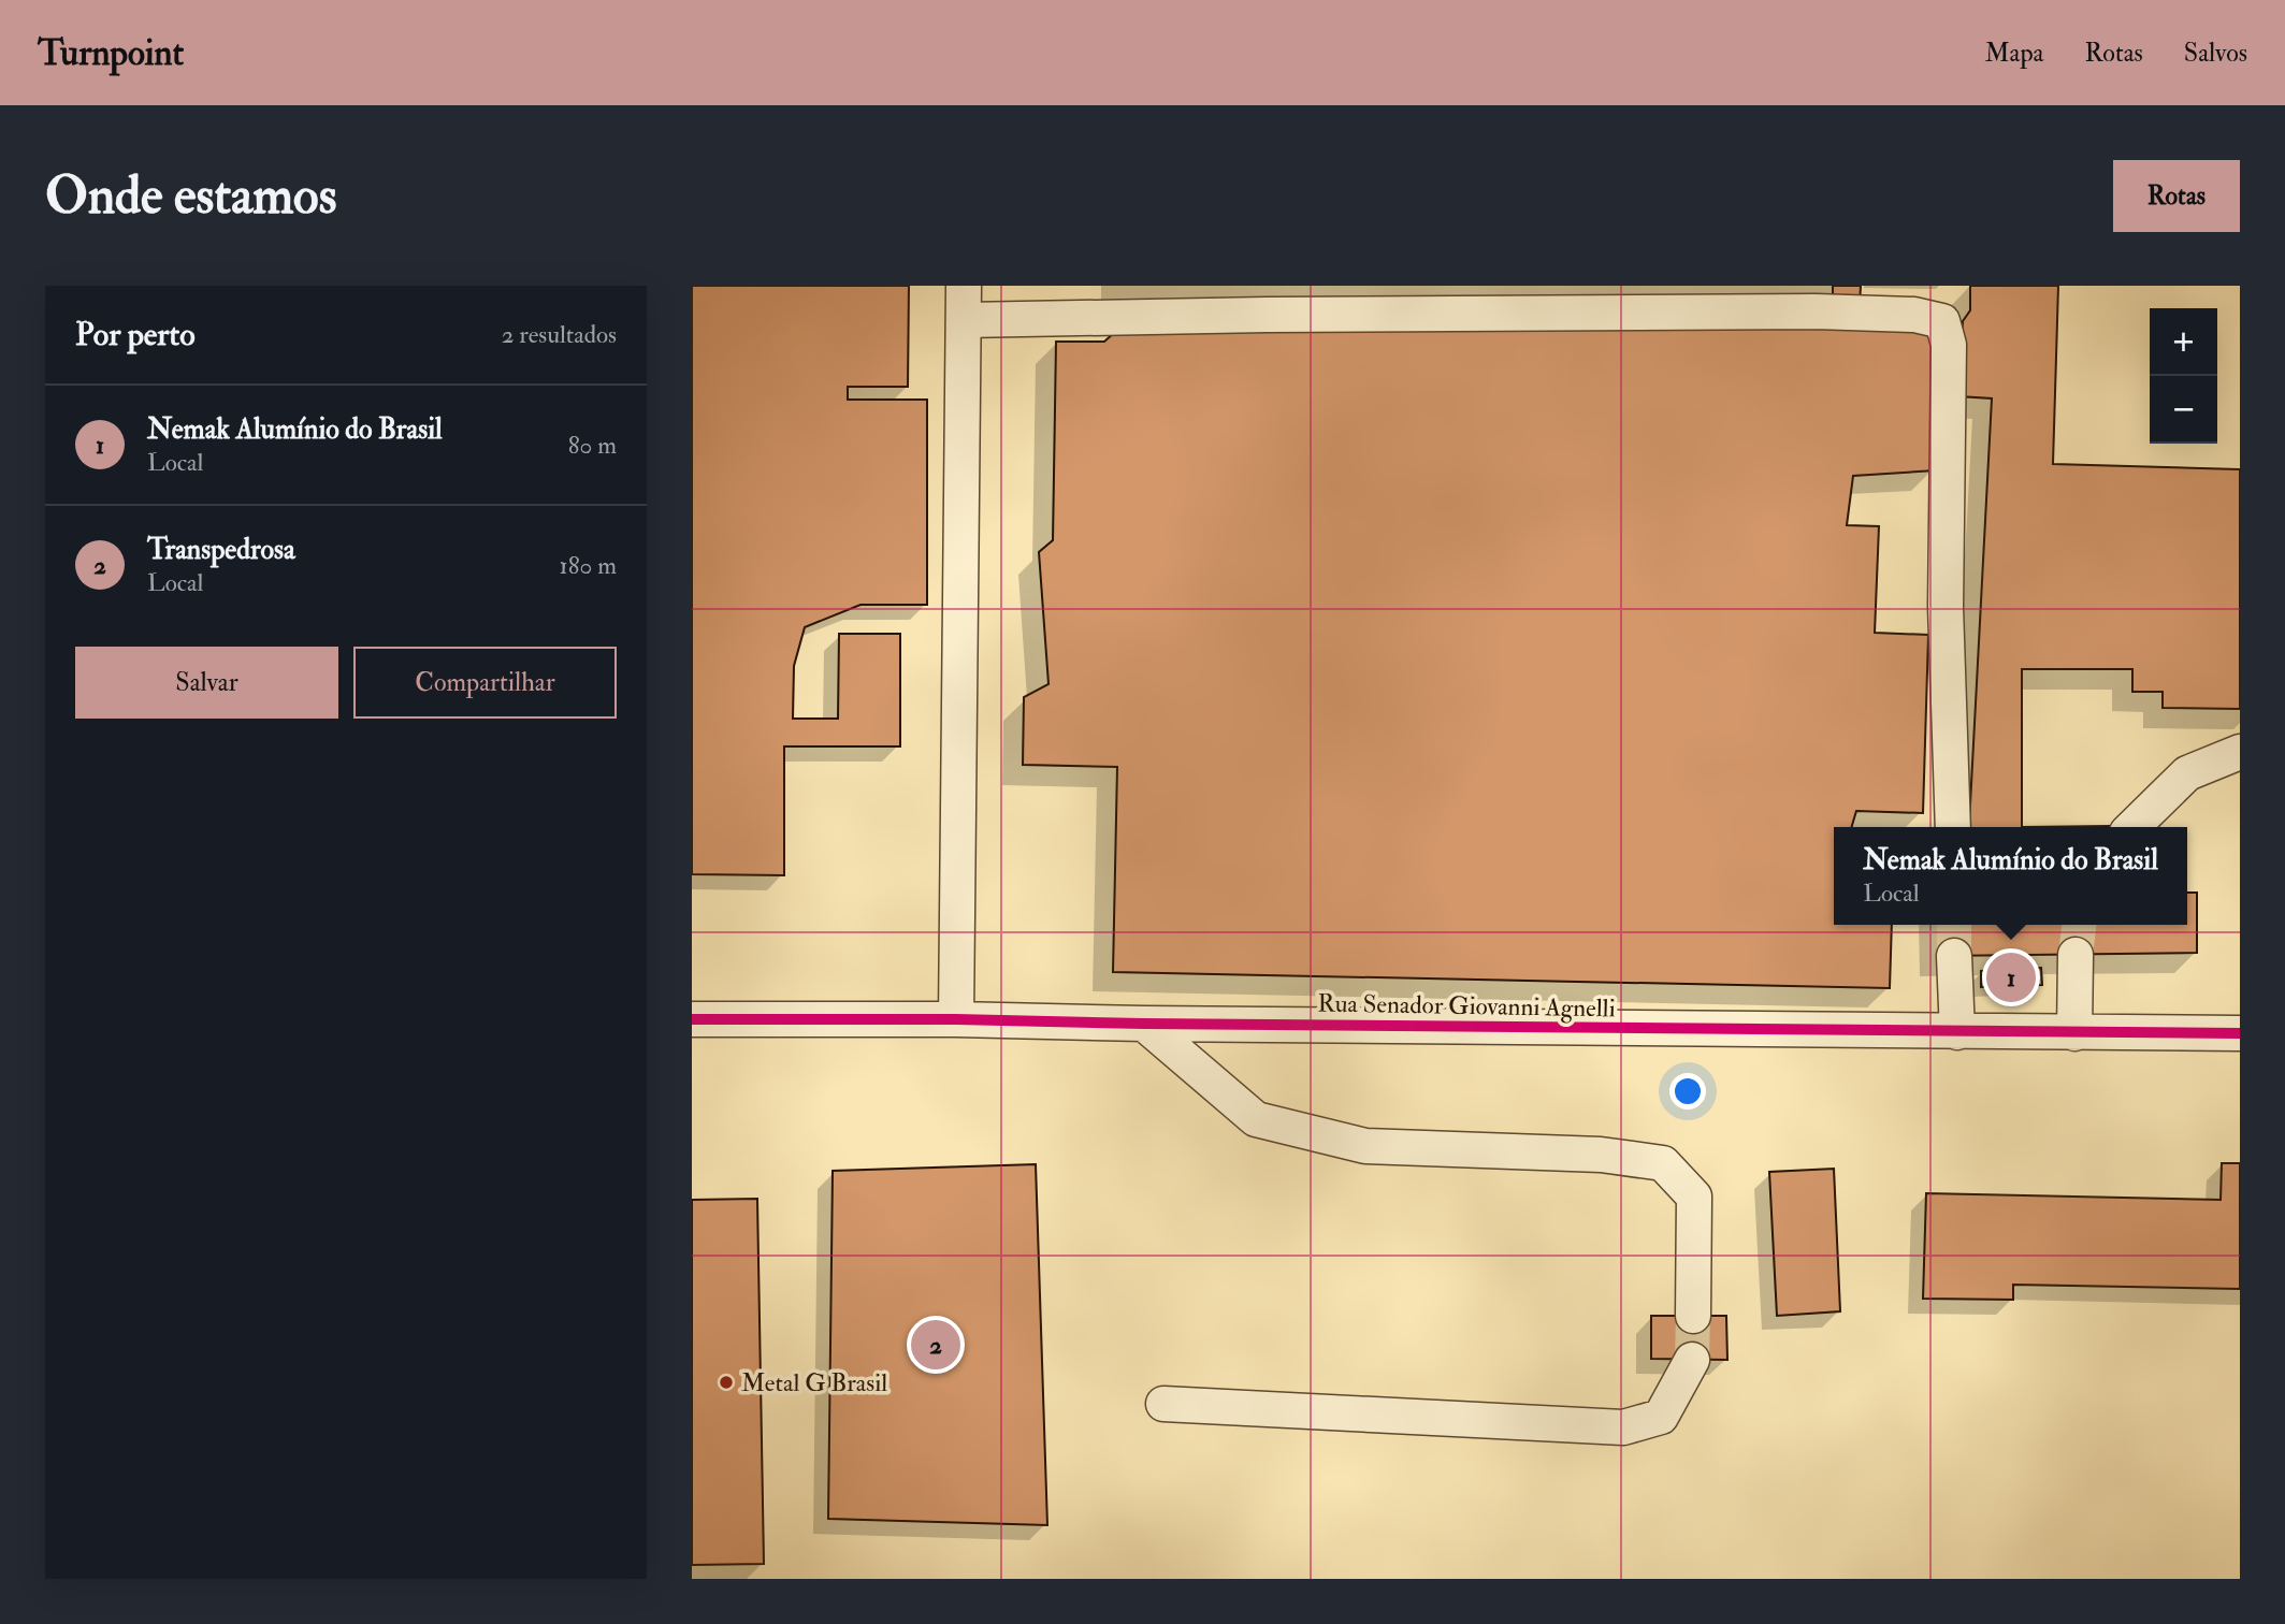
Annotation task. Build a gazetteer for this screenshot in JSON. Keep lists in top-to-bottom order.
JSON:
{
  "streets": {
    "street": ["Rua Senador Giovanni Agnelli"]
  },
  "places": ["Metal G Brasil"],
  "page": {
    "header": "Turnpoint",
    "nav": ["Mapa", "Rotas", "Salvos"],
    "buttons": [
      "Rotas",
      ["Salvar", "Compartilhar"]
    ],
    "title": "Onde estamos",
    "heading": ["Por perto", "2 resultados"],
    "map_buttons": ["+", "−"],
    "list": [
      {
        "mark": "1",
        "name": "Nemak Alumínio do Brasil",
        "note": "Local",
        "value": "80 m"
      },
      {
        "mark": "2",
        "name": "Transpedrosa",
        "note": "Local",
        "value": "180 m"
      }
    ],
    "popup": ["Nemak Alumínio do Brasil", "Local"],
    "pins": ["1", "2"]
  }
}
